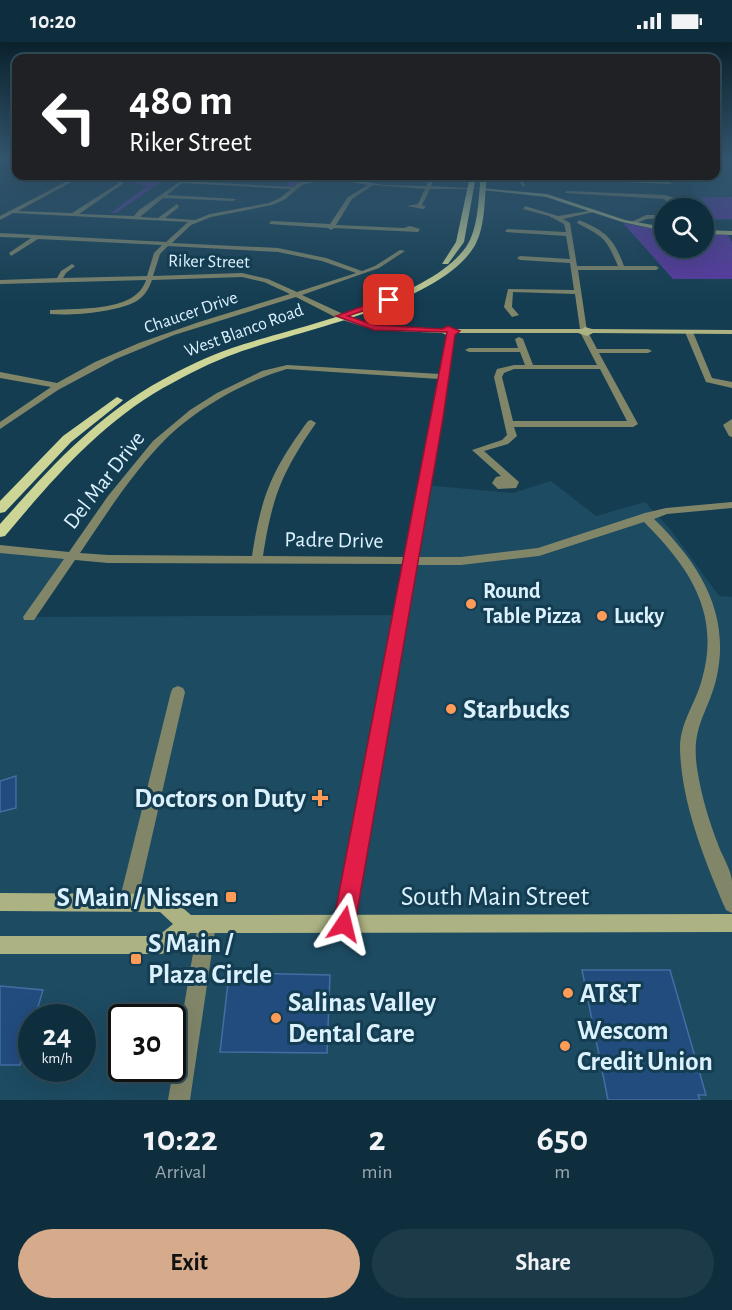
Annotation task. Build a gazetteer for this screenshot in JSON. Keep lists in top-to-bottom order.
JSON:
{
  "streets": {
    "main road": ["West Blanco Road"],
    "street": [
      "Riker Street",
      "Chaucer Drive",
      "Del Mar Drive",
      "Padre Drive",
      "South Main Street"
    ]
  },
  "crossings": [
    ["Riker Street", "Chaucer Drive"],
    ["Riker Street", "West Blanco Road"],
    ["Del Mar Drive", "Padre Drive"]
  ],
  "places": {
    "other": [
      "Round Table Pizza",
      "Lucky",
      "Starbucks",
      "AT&T",
      "Salinas Valley Dental Care",
      "Wescom Credit Union"
    ],
    "health": ["Doctors on Duty"],
    "transit": ["S Main / Nissen", "S Main / Plaza Circle"]
  },
  "page": {
    "status": "10:20",
    "turn": ["480 m", "Riker Street"],
    "speed": "24 km/h",
    "limit": "30",
    "eta": [
      "10:22",
      "Arrival",
      "2",
      "min",
      "650",
      "m"
    ],
    "buttons": ["Exit", "Share"]
  }
}
